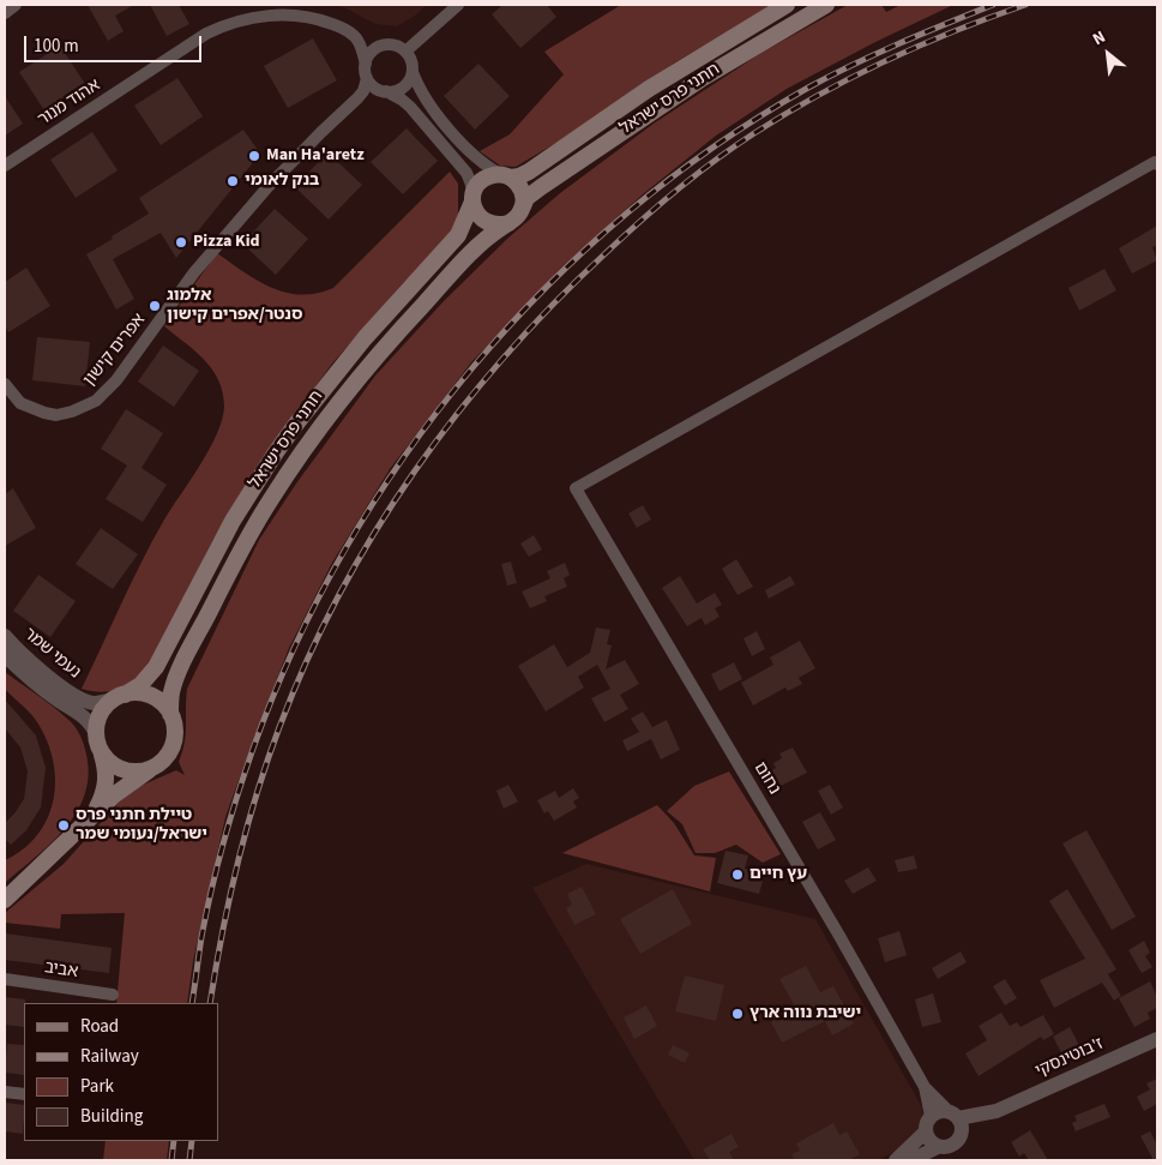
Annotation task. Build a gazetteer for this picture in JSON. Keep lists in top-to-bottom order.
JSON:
{
  "streets": {
    "main road": ["חתני פרס ישראל"],
    "street": [
      "אהוד מנור",
      "אפרים קישון",
      "נעמי שמר",
      "נחום",
      "אביב",
      "ז'בוטינסקי"
    ]
  },
  "crossings": [
    ["חתני פרס ישראל", "נעמי שמר"],
    ["אהוד מנור", "אפרים קישון"],
    ["נחום", "ז'בוטינסקי"]
  ],
  "places": [
    "Man Ha'aretz",
    "בנק לאומי",
    "Pizza Kid",
    "אלמוג סנטר/אפרים קישון",
    "טיילת חתני פרס ישראל/נעומי שמר",
    "עץ חיים",
    "ישיבת נווה ארץ"
  ],
  "legend": [
    "Road",
    "Railway",
    "Park",
    "Building"
  ],
  "scale_bar": "100 m",
  "north": "top left"
}
